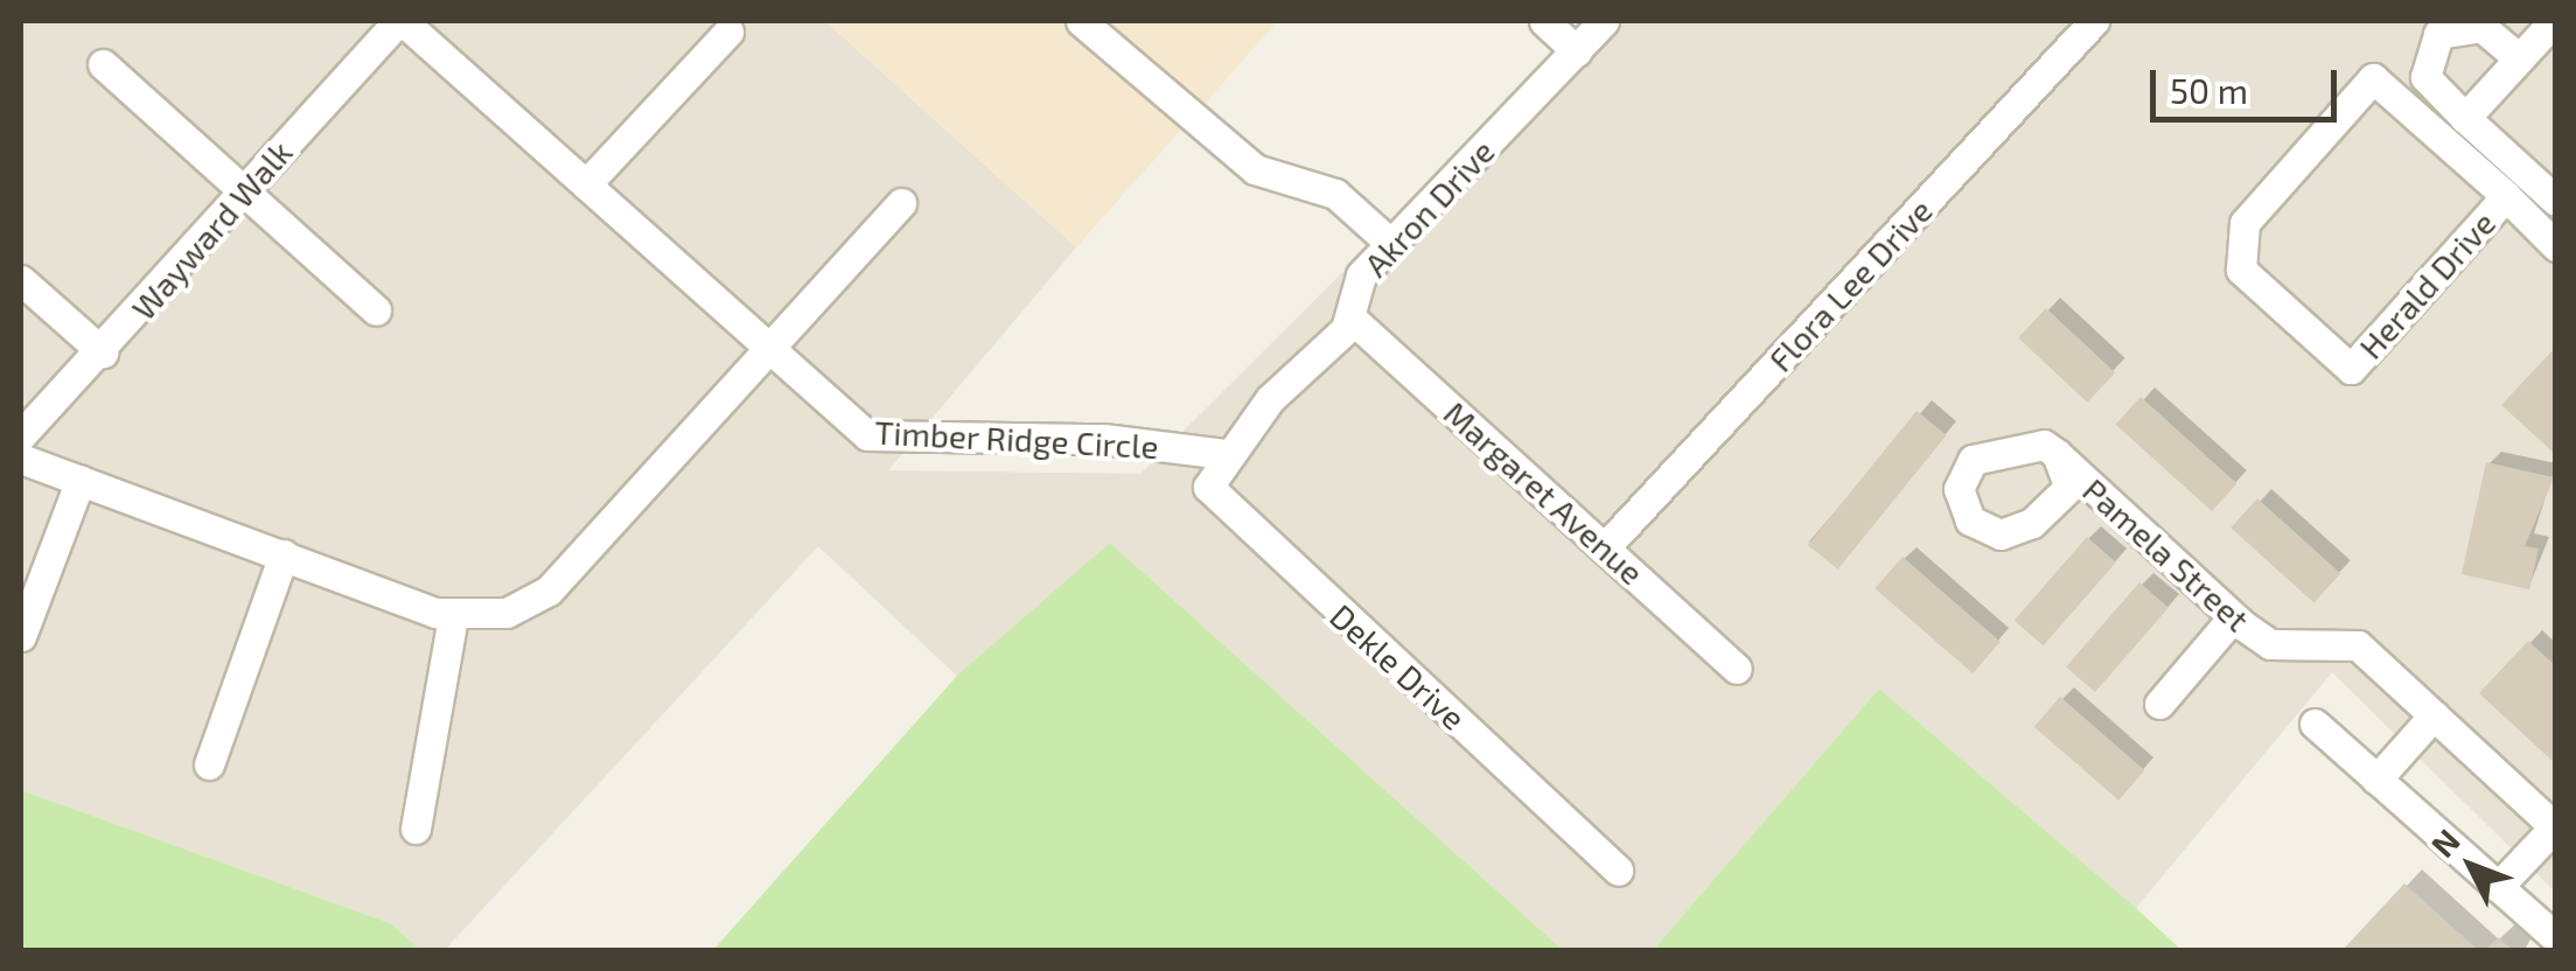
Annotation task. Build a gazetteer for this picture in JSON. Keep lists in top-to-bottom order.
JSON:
{
  "streets": {
    "street": [
      "Akron Drive",
      "Wayward Walk",
      "Flora Lee Drive",
      "Herald Drive",
      "Timber Ridge Circle",
      "Margaret Avenue",
      "Pamela Street",
      "Dekle Drive"
    ]
  },
  "crossings": [
    ["Akron Drive", "Timber Ridge Circle"],
    ["Akron Drive", "Margaret Avenue"],
    ["Akron Drive", "Dekle Drive"],
    ["Wayward Walk", "Timber Ridge Circle"],
    ["Flora Lee Drive", "Margaret Avenue"],
    ["Timber Ridge Circle", "Dekle Drive"]
  ],
  "scale_bar": "50 m",
  "north": "top left"
}
